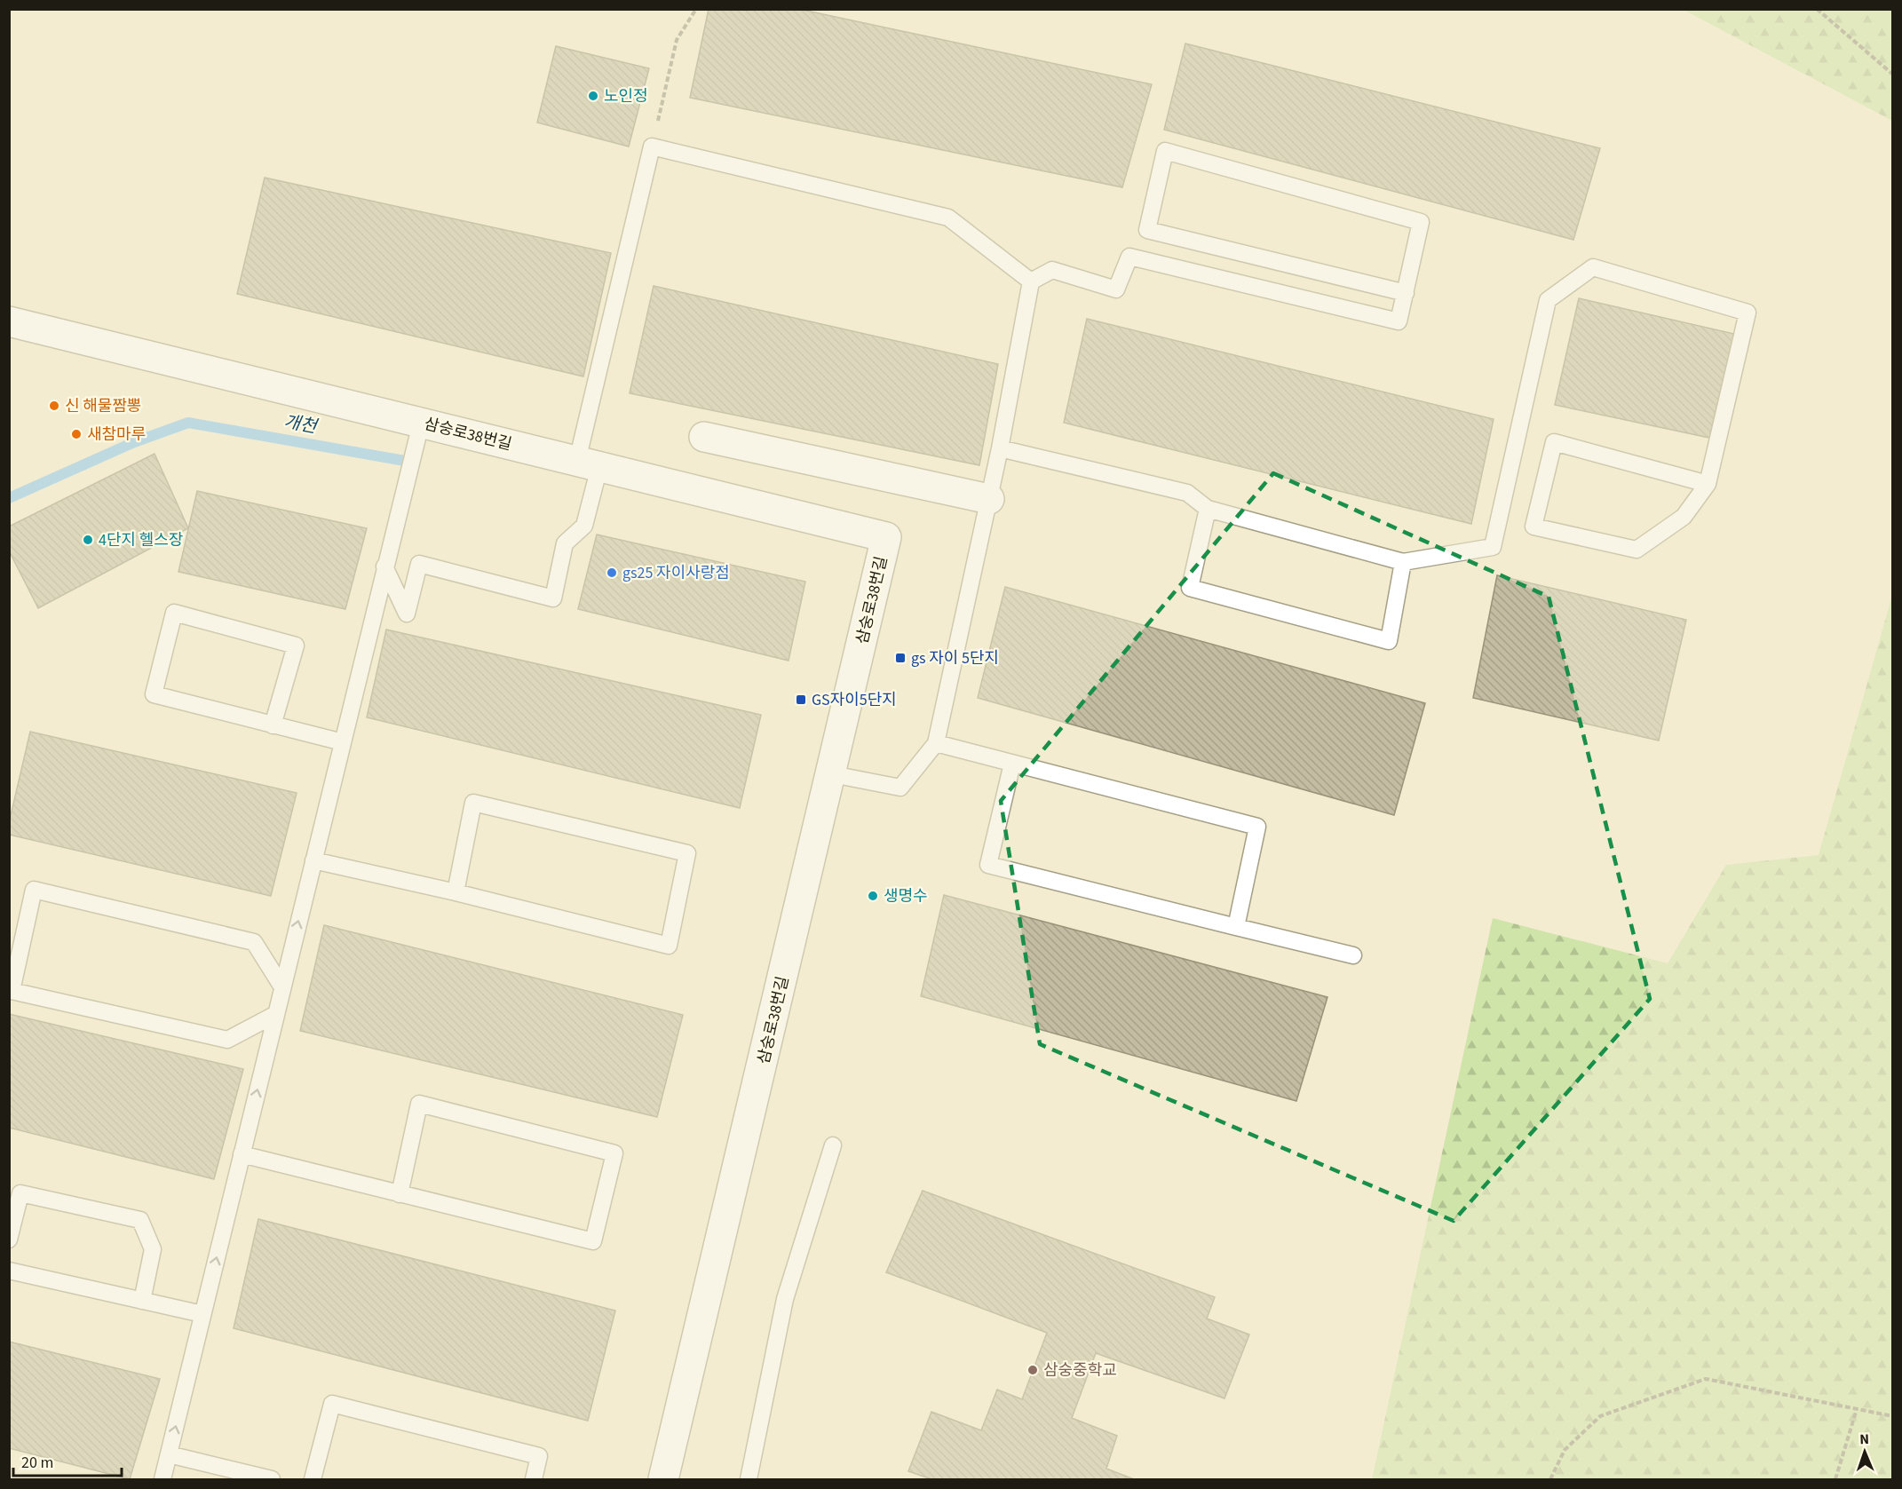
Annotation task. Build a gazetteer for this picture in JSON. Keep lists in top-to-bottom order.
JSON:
{
  "streets": {
    "street": ["삼숭로38번길"]
  },
  "water": ["개천"],
  "places": {
    "other": [
      "노인정",
      "신 해물짬뽕",
      "새참마루",
      "4단지 헬스장",
      "gs25 자이사랑점",
      "생명수",
      "삼숭중학교"
    ],
    "transit": ["gs 자이 5단지", "GS자이5단지"]
  },
  "scale_bar": "20 m",
  "north": "top"
}
